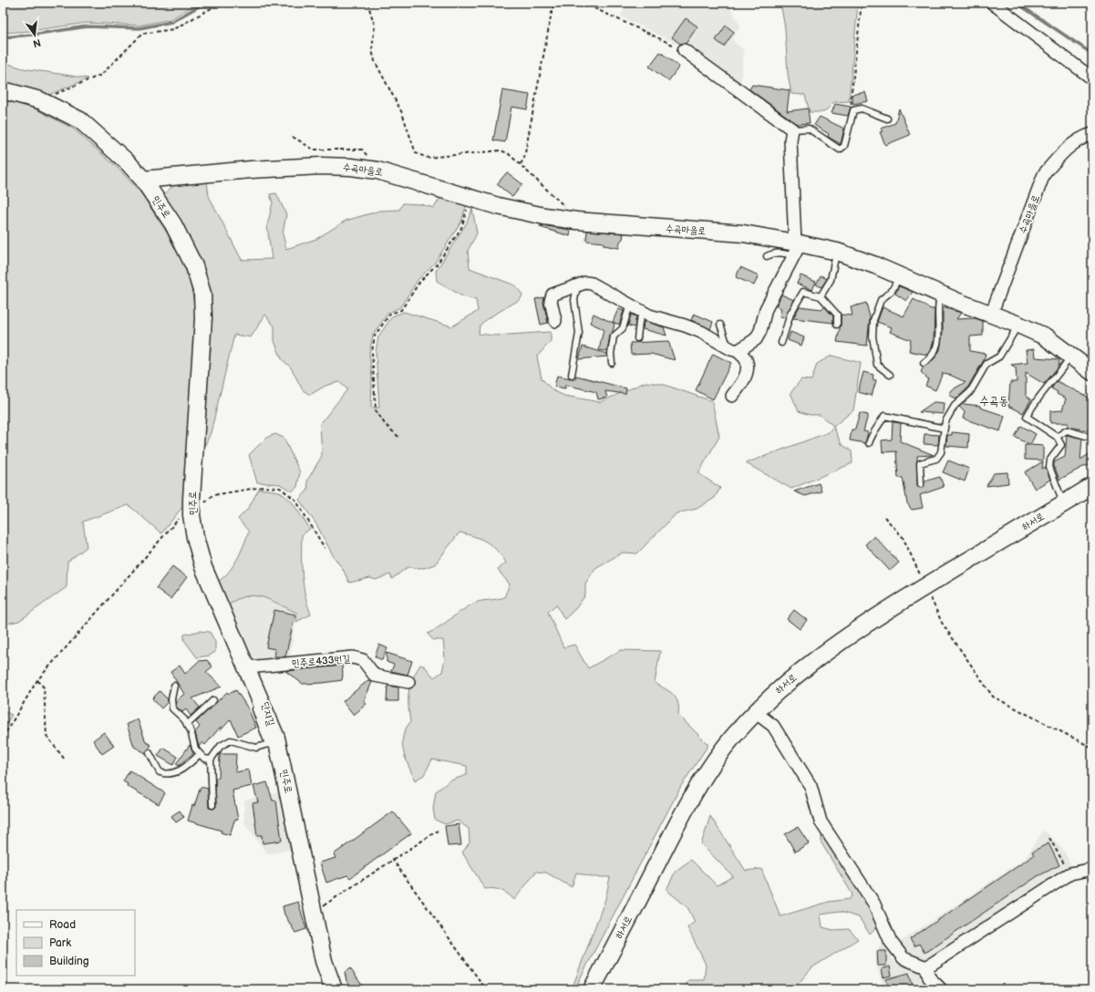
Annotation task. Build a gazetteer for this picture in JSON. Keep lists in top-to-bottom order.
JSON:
{
  "streets": {
    "street": [
      "수곡마을로",
      "민주로",
      "하서로",
      "민주로433번길"
    ]
  },
  "crossings": [
    ["수곡마을로", "민주로"],
    ["민주로", "민주로433번길"]
  ],
  "districts": ["수곡동"],
  "legend": ["Road", "Park", "Building"],
  "north": "bottom"
}
